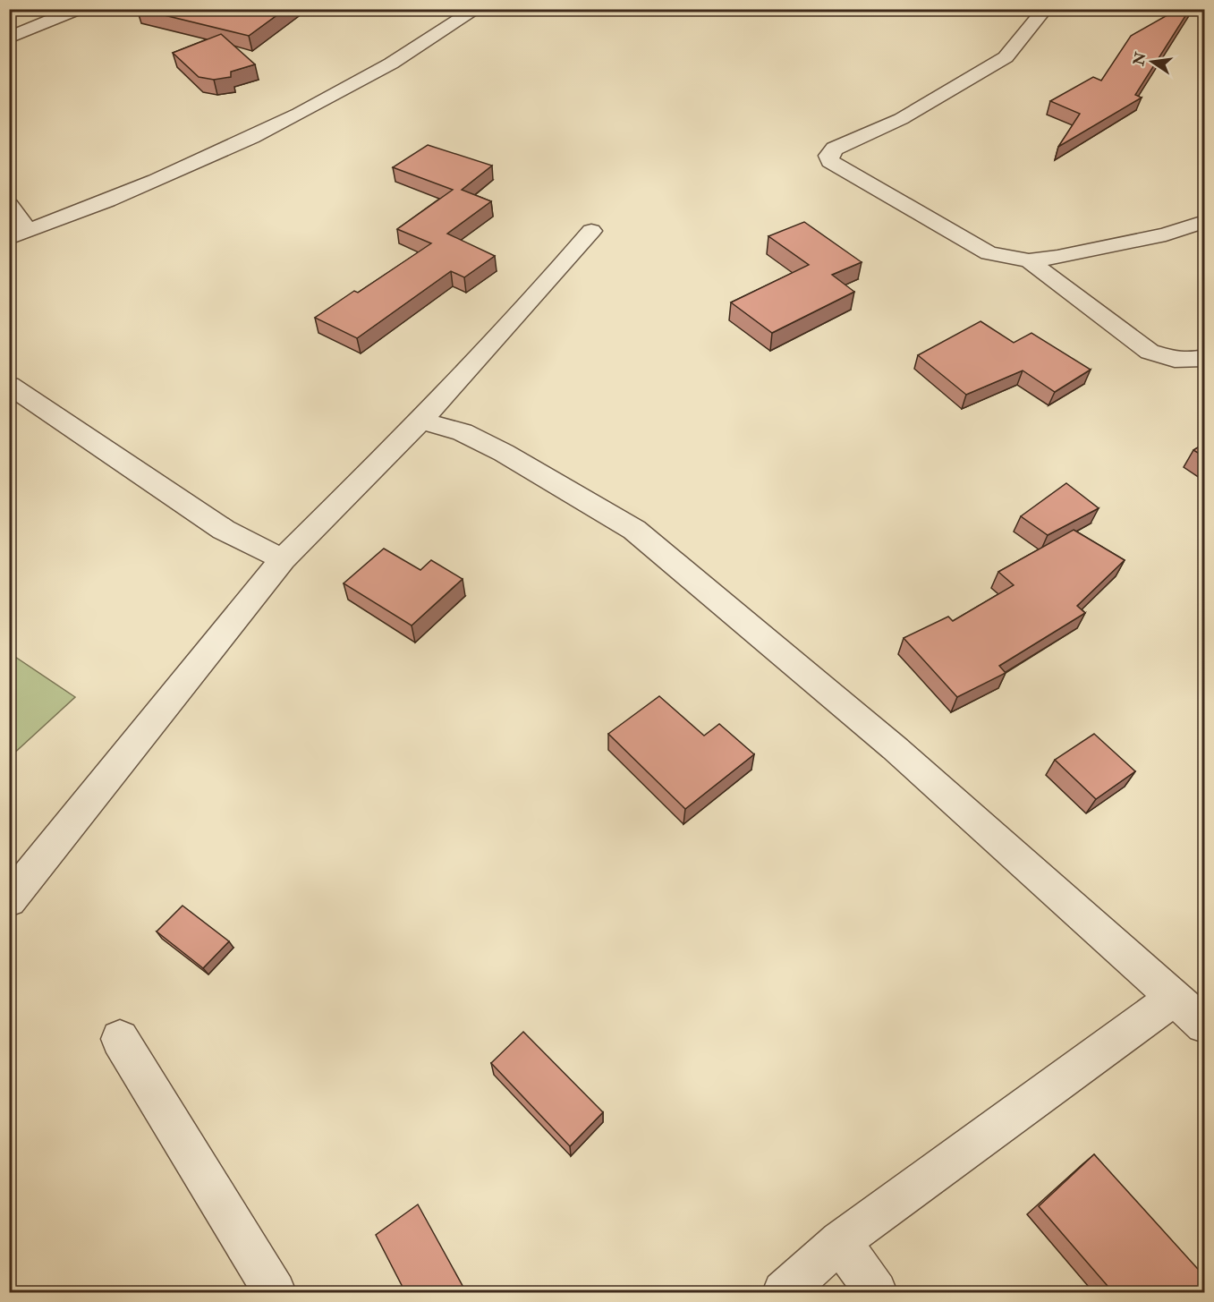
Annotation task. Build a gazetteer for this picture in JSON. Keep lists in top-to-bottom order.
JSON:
{
  "north": "left"
}
